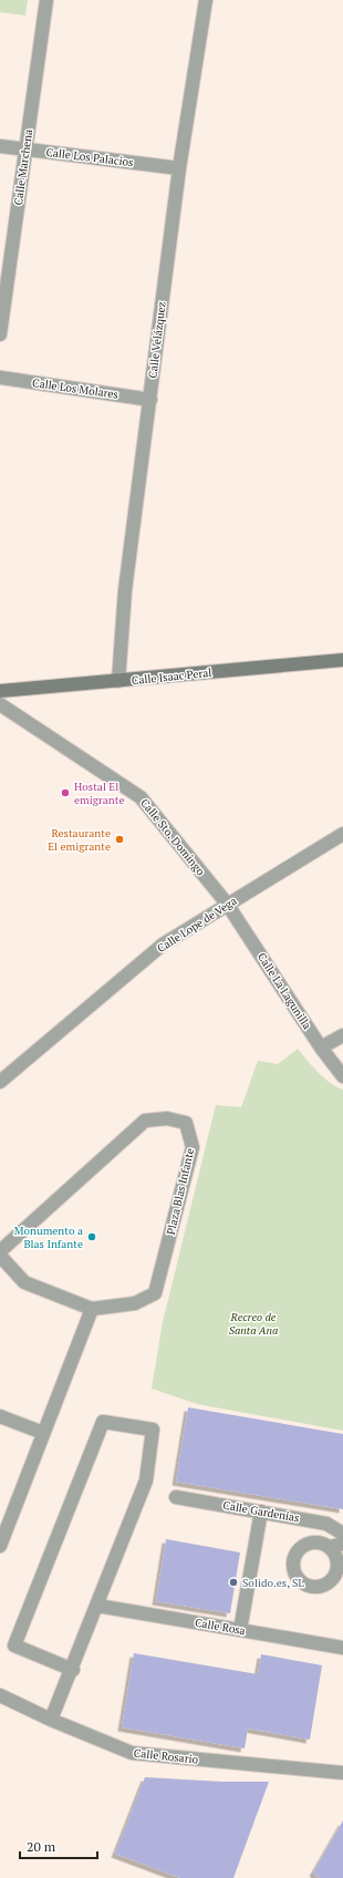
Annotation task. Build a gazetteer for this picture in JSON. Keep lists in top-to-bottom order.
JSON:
{
  "streets": {
    "main road": ["Calle Isaac Peral"],
    "street": [
      "Calle Los Palacios",
      "Calle Marchena",
      "Calle Velázquez",
      "Calle Los Molares",
      "Calle Sto. Domingo",
      "Calle Lope de Vega",
      "Calle La Lagunilla",
      "Plaza Blas Infante",
      "Calle Gardenias",
      "Calle Rosa",
      "Calle Rosario"
    ]
  },
  "crossings": [
    ["Calle Los Palacios", "Calle Marchena"],
    ["Calle Los Palacios", "Calle Velázquez"],
    ["Calle Velázquez", "Calle Los Molares"],
    ["Calle Velázquez", "Calle Isaac Peral"],
    ["Calle Sto. Domingo", "Calle Lope de Vega"],
    ["Calle Sto. Domingo", "Calle La Lagunilla"],
    ["Calle Lope de Vega", "Calle La Lagunilla"]
  ],
  "parks": ["Recreo de Santa Ana"],
  "places": [
    "Hostal El emigrante",
    "Restaurante El emigrante",
    "Monumento a Blas Infante",
    "Solido.es, SL"
  ],
  "scale_bar": "20 m"
}
